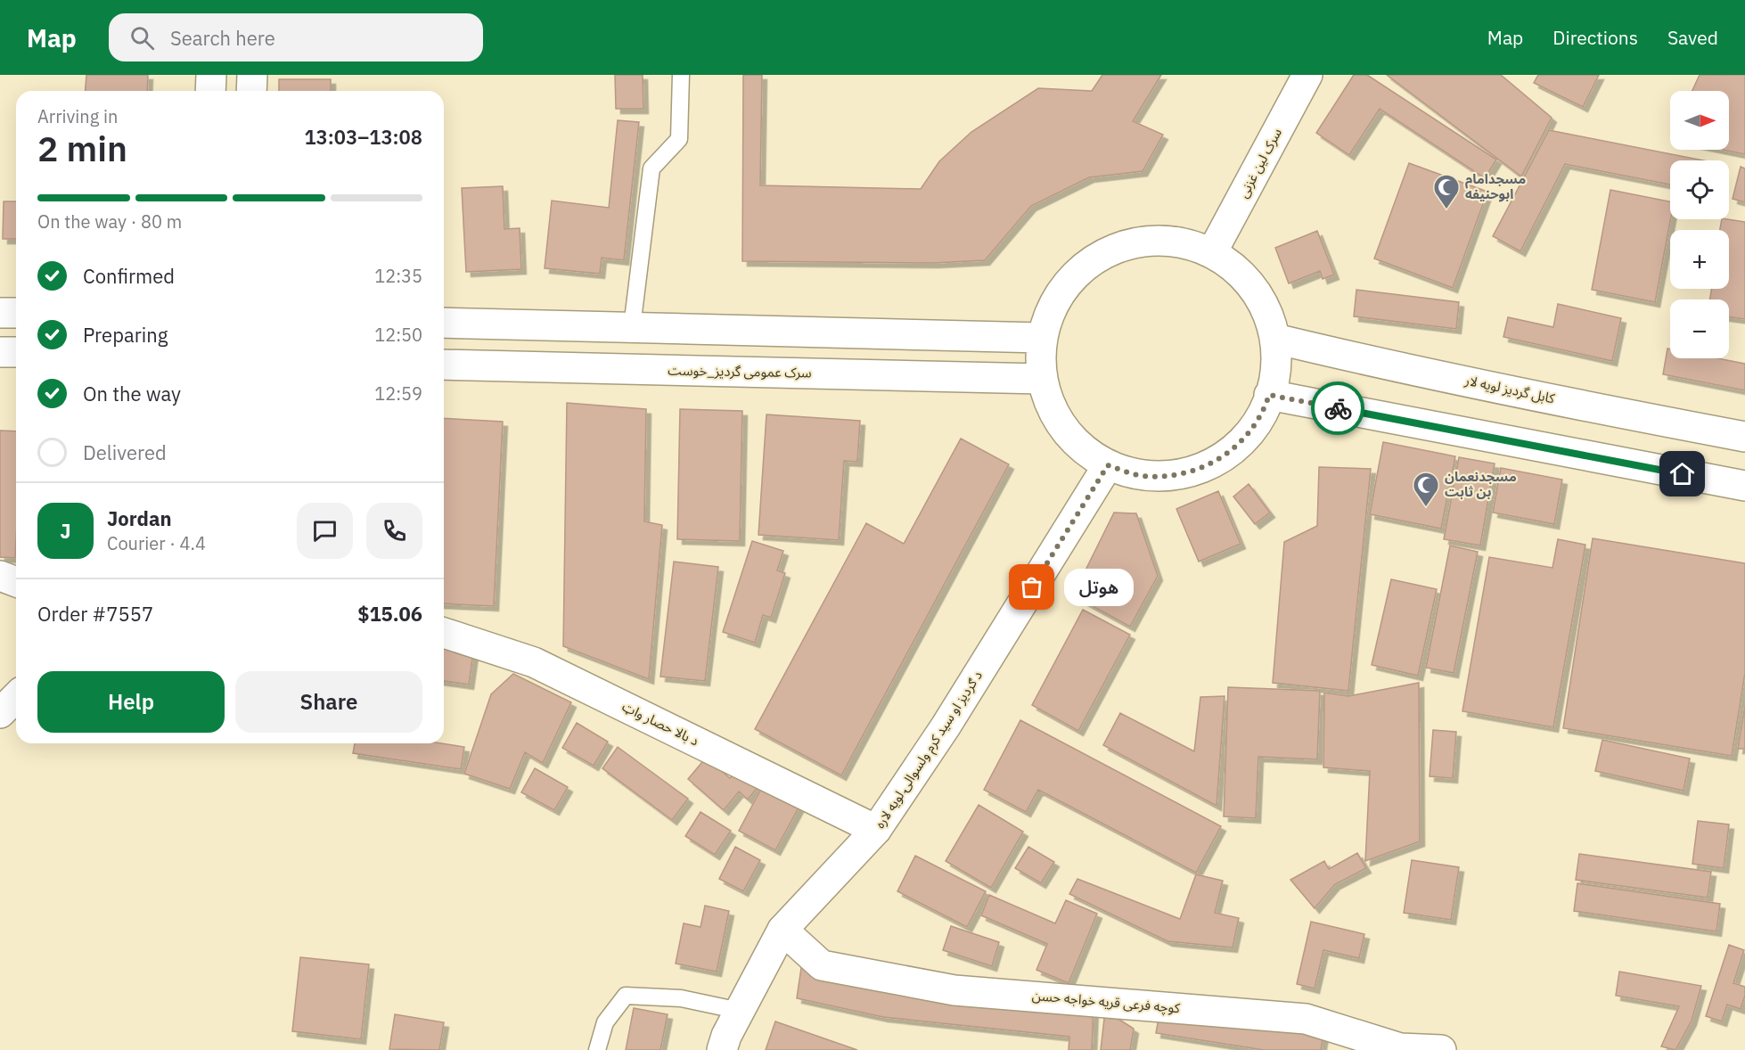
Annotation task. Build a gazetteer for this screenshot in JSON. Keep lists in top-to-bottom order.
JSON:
{
  "streets": {
    "main road": [
      "سرک لین غزنی",
      "سرک عمومی گردیز_خوست",
      "کابل گردیز لویه لار",
      "د بالا حصار واټ",
      "د ګردیز او سید کرم ولسوالۍ لویه لاره",
      "کوچه فرعی قریه خواجه حسن"
    ]
  },
  "crossings": [
    ["د بالا حصار واټ", "د ګردیز او سید کرم ولسوالۍ لویه لاره"],
    ["د ګردیز او سید کرم ولسوالۍ لویه لاره", "کوچه فرعی قریه خواجه حسن"]
  ],
  "places": {
    "mosque": ["مسجدامام ابوحنیفه", "مسجدنعمان بن ثابت"],
    "other": ["هوتل"]
  },
  "north": "right",
  "page": {
    "header": "Map",
    "search": "Search here",
    "nav": ["Map", "Directions", "Saved"],
    "map_buttons": ["+", "−"],
    "heading": ["2 min", "Arriving in", "13:03–13:08"],
    "panel": [
      "Jordan",
      "Courier · 4.4",
      "Order #7557",
      "$15.06"
    ],
    "bar": "On the way · 80 m",
    "list": [
      ["Confirmed", "12:35"],
      ["Preparing", "12:50"],
      ["On the way", "12:59"],
      "Delivered"
    ],
    "round": "J",
    "bubble": "هوتل",
    "buttons": ["Help", "Share"]
  }
}
